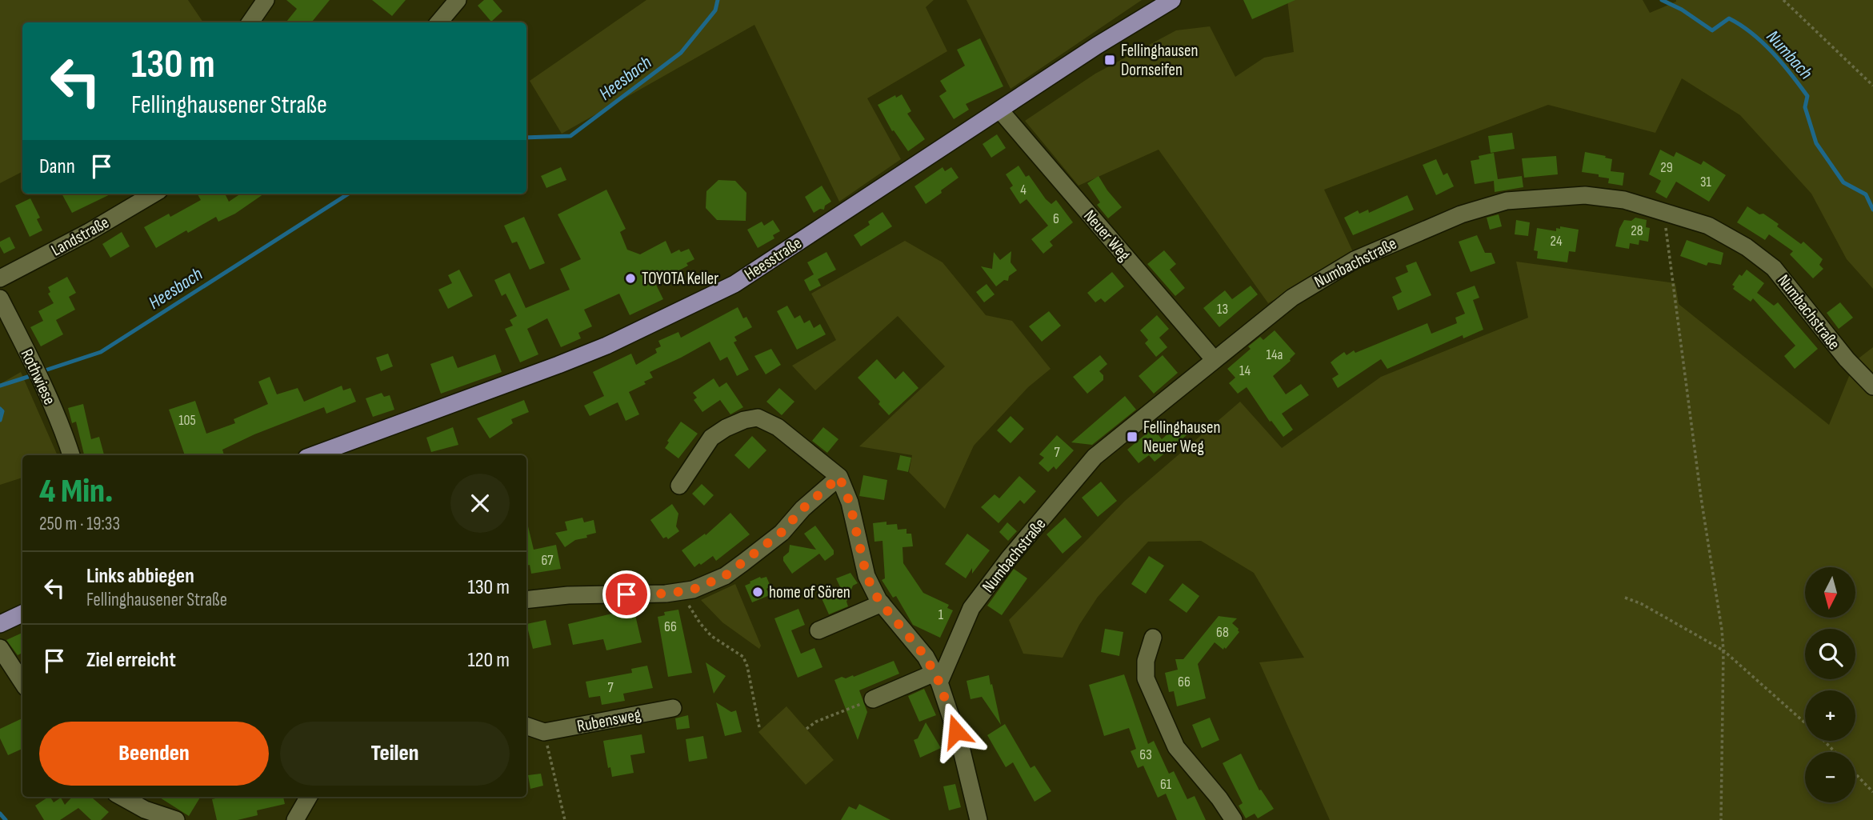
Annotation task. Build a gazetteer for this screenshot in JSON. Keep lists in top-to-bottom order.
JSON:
{
  "streets": {
    "main road": ["Heesstraße"],
    "street": [
      "Neuer Weg",
      "Landstraße",
      "Numbachstraße",
      "Rothwiese",
      "Rubensweg"
    ]
  },
  "crossings": [
    ["Neuer Weg", "Heesstraße"],
    ["Neuer Weg", "Numbachstraße"]
  ],
  "water": ["Numbach", "Heesbach"],
  "places": {
    "transit": ["Fellinghausen Dornseifen", "Fellinghausen Neuer Weg"],
    "other": ["TOYOTA Keller", "home of Sören"]
  },
  "house_numbers": [
    "29",
    "31",
    "4",
    "6",
    "28",
    "24",
    "13",
    "14a",
    "14",
    "105",
    "7",
    "67",
    "1",
    "66",
    "68",
    "66",
    "7",
    "63",
    "61"
  ],
  "north": "bottom",
  "page": {
    "turn": ["130 m", "Fellinghausener Straße"],
    "then": "Dann",
    "heading": ["4 Min.", "250 m · 19:33"],
    "list": [
      {
        "name": "Links abbiegen",
        "note": "Fellinghausener Straße",
        "value": "130 m"
      },
      {
        "name": "Ziel erreicht",
        "value": "120 m"
      }
    ],
    "map_buttons": ["+", "−"],
    "buttons": ["Beenden", "Teilen"]
  }
}
